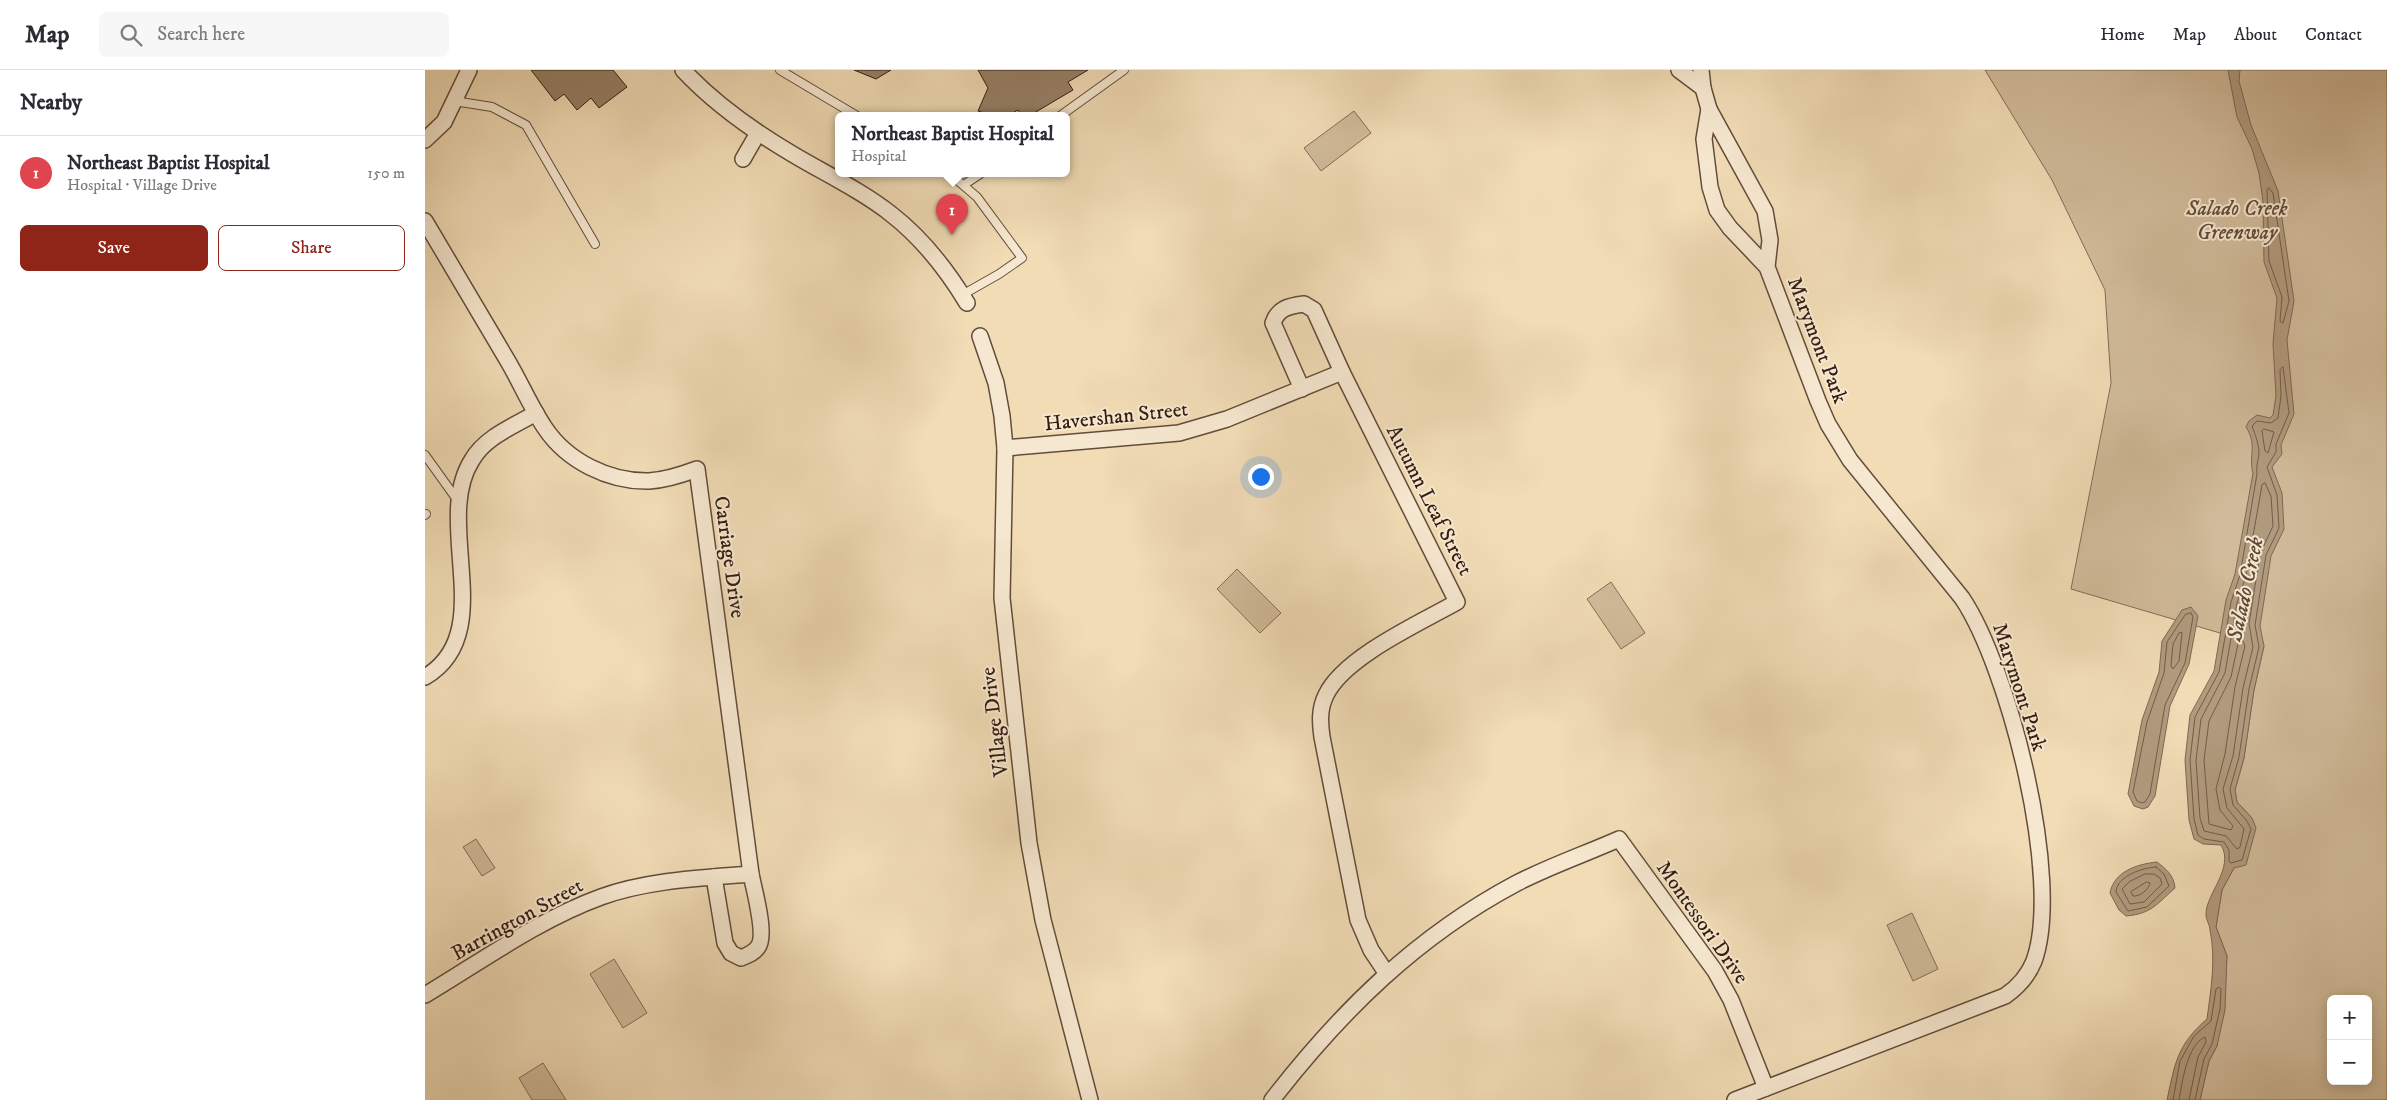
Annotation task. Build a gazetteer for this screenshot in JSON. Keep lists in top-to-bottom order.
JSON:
{
  "streets": {
    "street": [
      "Marymont Park",
      "Havershan Street",
      "Autumn Leaf Street",
      "Carriage Drive",
      "Village Drive",
      "Barrington Street",
      "Montessori Drive"
    ]
  },
  "crossings": [
    ["Marymont Park", "Montessori Drive"],
    ["Havershan Street", "Autumn Leaf Street"],
    ["Havershan Street", "Village Drive"],
    ["Autumn Leaf Street", "Montessori Drive"],
    ["Carriage Drive", "Barrington Street"]
  ],
  "water": ["Salado Creek"],
  "parks": ["Salado Creek Greenway"],
  "page": {
    "header": "Map",
    "search": "Search here",
    "nav": [
      "Home",
      "Map",
      "About",
      "Contact"
    ],
    "heading": "Nearby",
    "popup": ["Northeast Baptist Hospital", "Hospital"],
    "list": [
      {
        "mark": "1",
        "name": "Northeast Baptist Hospital",
        "note": "Hospital · Village Drive",
        "value": "150 m"
      }
    ],
    "pins": "1",
    "buttons": ["Save", "Share"],
    "map_buttons": ["+", "−"]
  }
}
